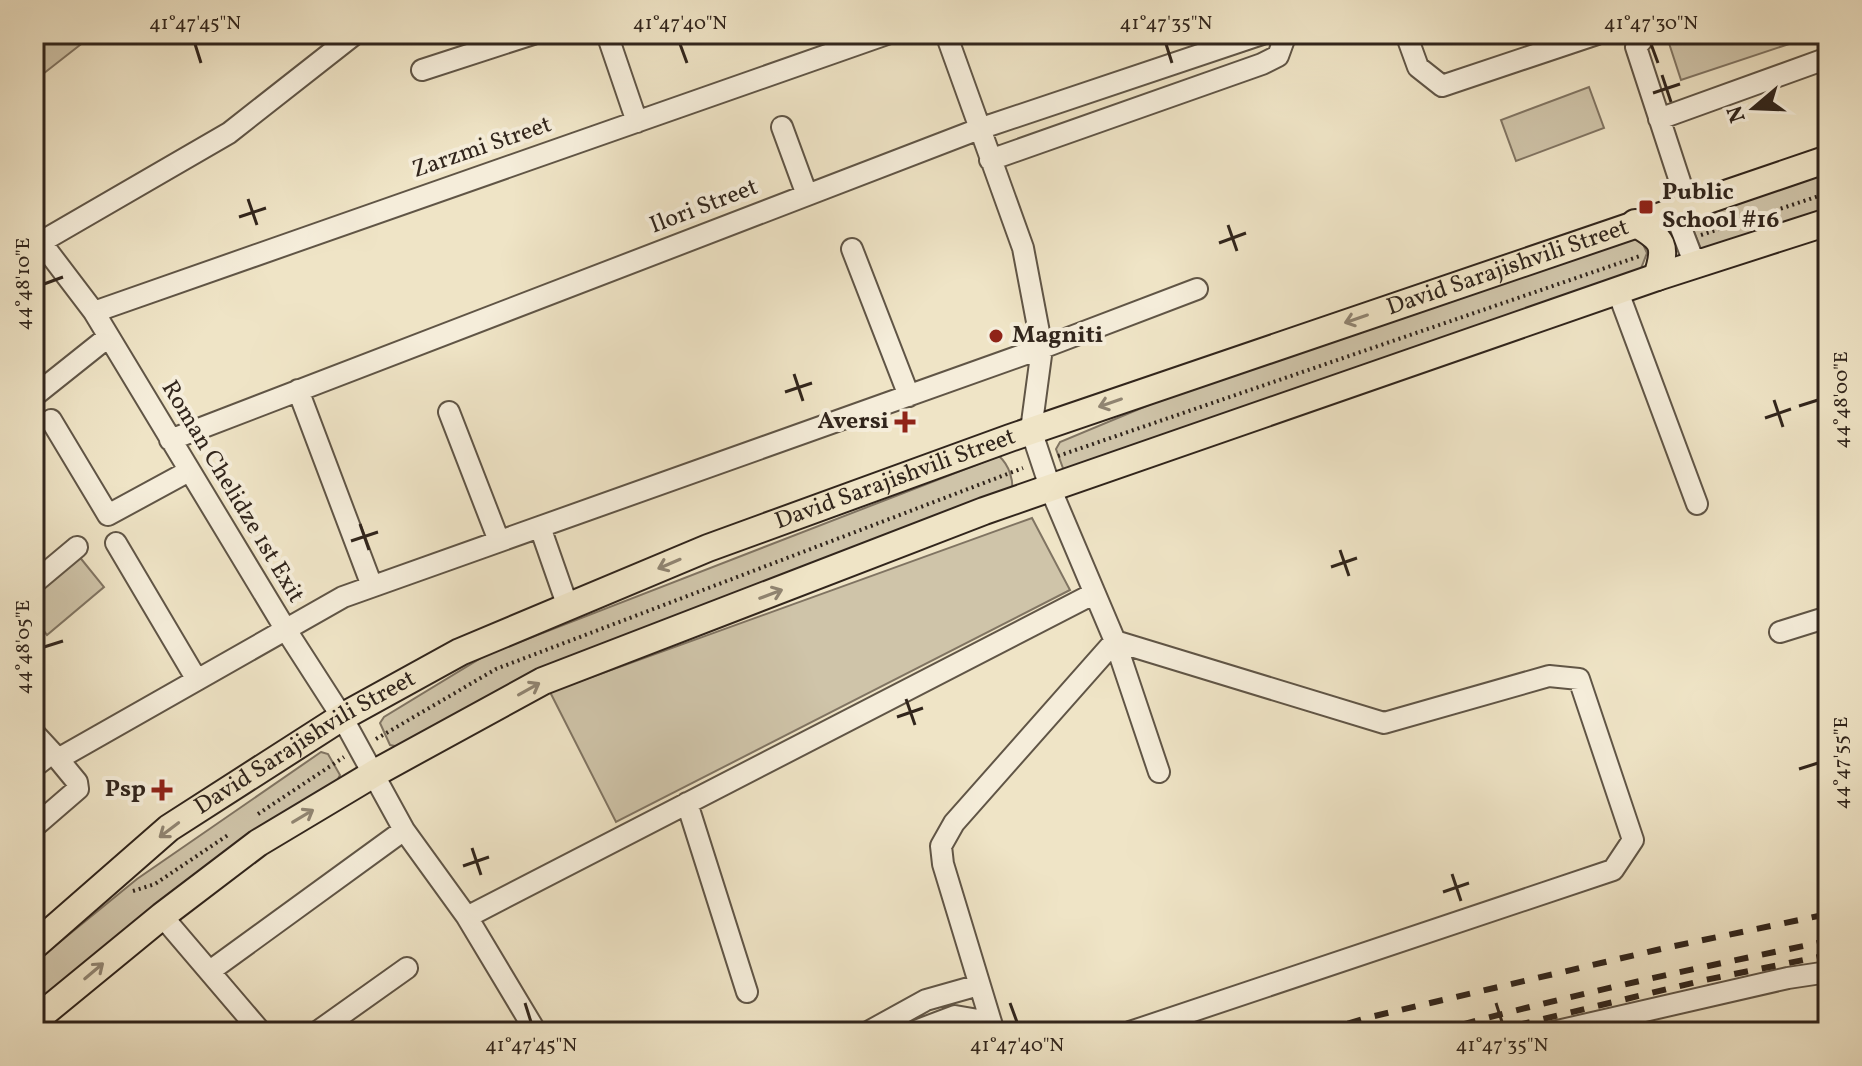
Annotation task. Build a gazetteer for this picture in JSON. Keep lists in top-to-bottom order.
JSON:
{
  "streets": {
    "main road": ["David Sarajishvili Street"],
    "street": ["Zarzmi Street", "Ilori Street", "Roman Chelidze 1st Exit"]
  },
  "crossings": [
    ["Zarzmi Street", "Roman Chelidze 1st Exit"],
    ["Ilori Street", "Roman Chelidze 1st Exit"],
    ["David Sarajishvili Street", "Roman Chelidze 1st Exit"]
  ],
  "places": {
    "transit": ["Public School #16"],
    "other": ["Magniti"],
    "health": ["Aversi", "Psp"]
  },
  "north": "left",
  "coordinates": [
    "41°47'45\"N",
    "41°47'40\"N",
    "41°47'35\"N",
    "41°47'30\"N",
    "44°48'10\"E",
    "44°48'00\"E",
    "44°48'05\"E",
    "44°47'55\"E"
  ]
}
